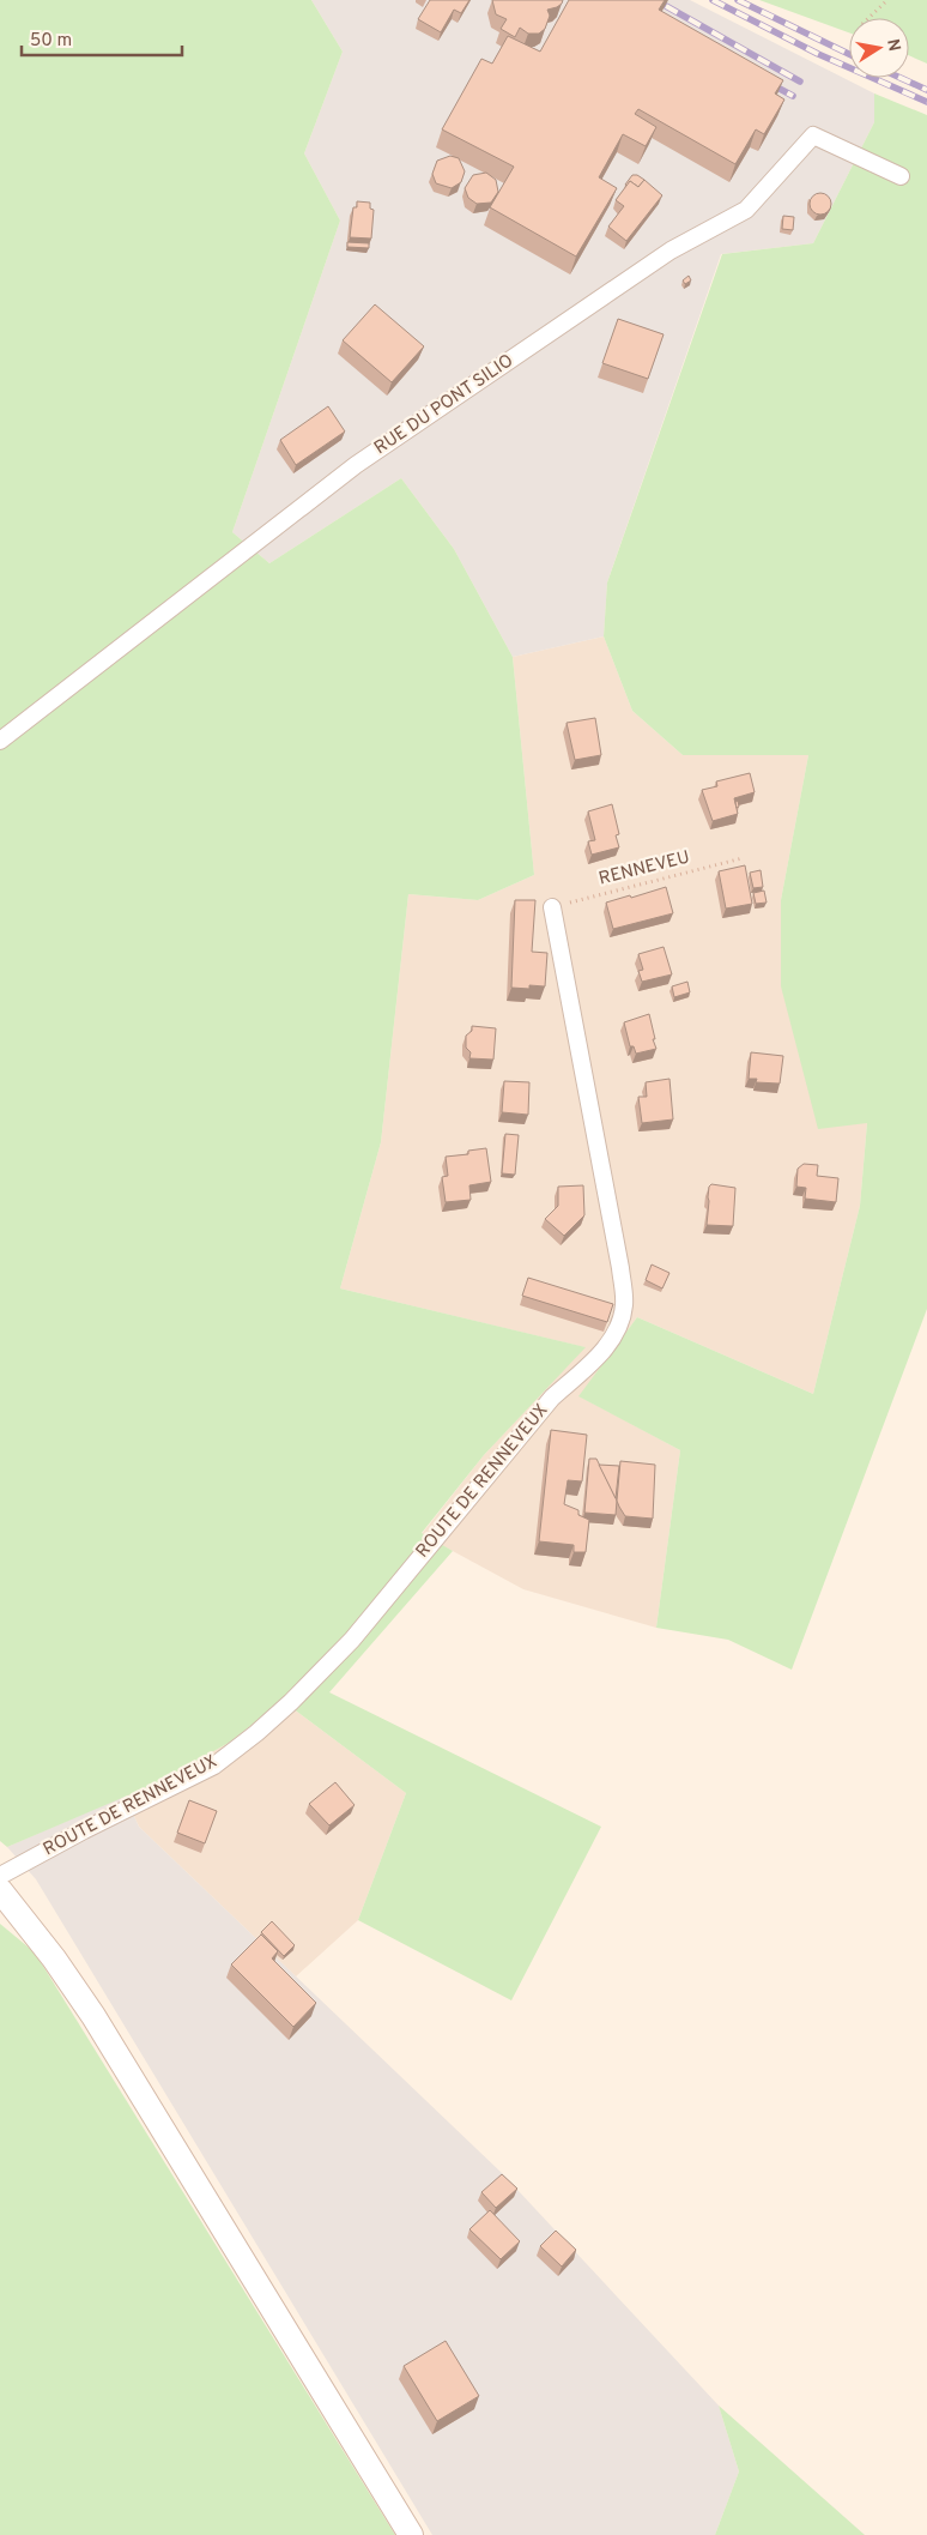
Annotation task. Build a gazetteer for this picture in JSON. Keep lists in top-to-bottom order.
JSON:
{
  "streets": {
    "street": ["RUE DU PONT SILIO", "ROUTE DE RENNEVEUX"],
    "path": ["RENNEVEU"]
  },
  "crossings": [
    ["RENNEVEU", "ROUTE DE RENNEVEUX"]
  ],
  "scale_bar": "50 m",
  "north": "right"
}
